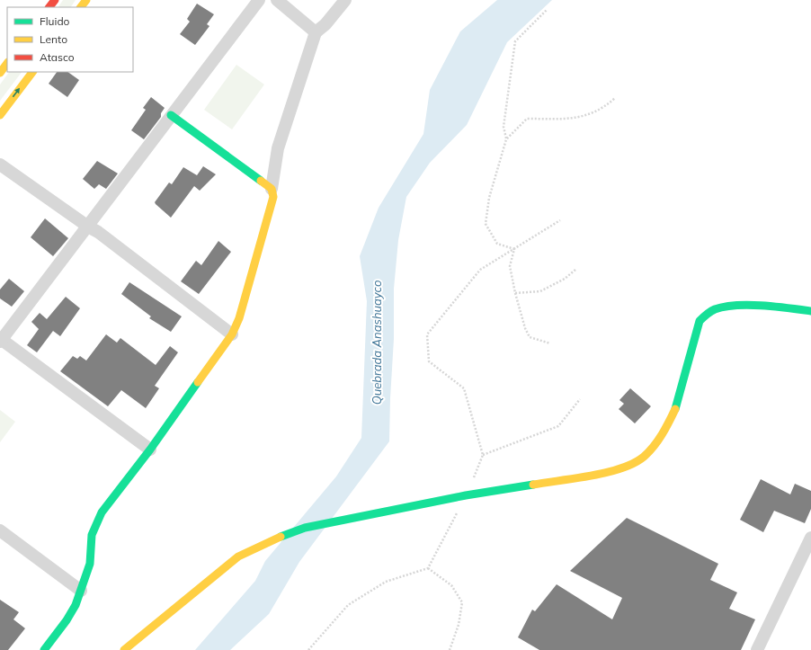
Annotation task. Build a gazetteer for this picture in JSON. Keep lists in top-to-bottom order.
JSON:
{
  "water": ["Quebrada Anashuayco"],
  "legend": ["Fluido", "Lento", "Atasco"]
}
